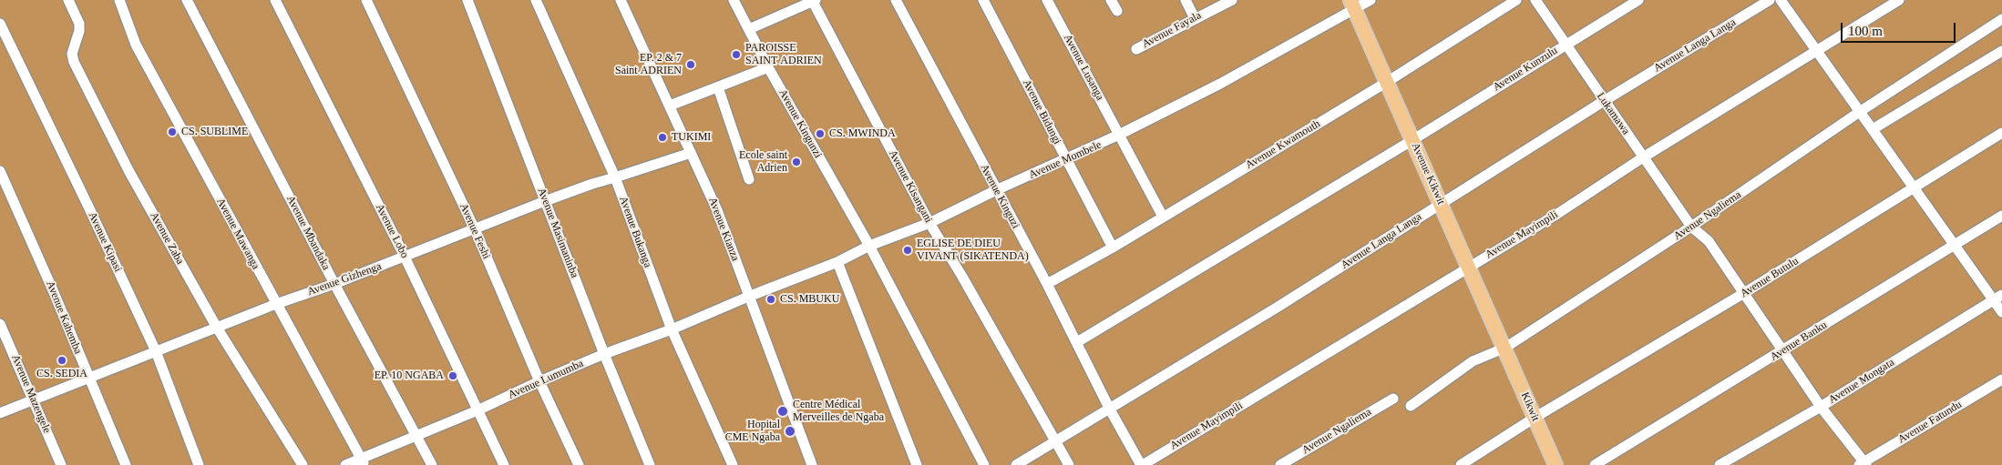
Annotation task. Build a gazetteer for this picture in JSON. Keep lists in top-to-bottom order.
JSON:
{
  "streets": {
    "main road": ["Avenue Kikwit", "Kikwit"],
    "street": [
      "Avenue Fayala",
      "Avenue Langa Langa",
      "Avenue Lusanga",
      "Avenue Kunzulu",
      "Avenue Bidungi",
      "Lukamawa",
      "Avenue Kingunzi",
      "Avenue Kwamouth",
      "Avenue Mombele",
      "Avenue Kisangani",
      "Avenue Kinguzi",
      "Avenue Ngaliema",
      "Avenue Kianza",
      "Avenue Lobo",
      "Avenue Feshi",
      "Avenue Bukanga",
      "Avenue Mbandaka",
      "Avenue Masimaninba",
      "Avenue Mawanga",
      "Avenue Mayimpili",
      "Avenue Zaba",
      "Avenue Kipasi",
      "Avenue Butulu",
      "Avenue Gizhenga",
      "Avenue Kahemba",
      "Avenue Banku",
      "Avenue Lumumba",
      "Avenue Mongata",
      "Avenue Mazengele",
      "Avenue Fatundu"
    ]
  },
  "crossings": [
    ["Avenue Langa Langa", "Lukamawa"],
    ["Avenue Langa Langa", "Avenue Kikwit"],
    ["Avenue Langa Langa", "Avenue Kisangani"],
    ["Avenue Langa Langa", "Avenue Kinguzi"],
    ["Avenue Lusanga", "Avenue Kwamouth"],
    ["Avenue Lusanga", "Avenue Mombele"],
    ["Avenue Kunzulu", "Lukamawa"],
    ["Avenue Kunzulu", "Avenue Kikwit"],
    ["Avenue Bidungi", "Avenue Kwamouth"],
    ["Avenue Bidungi", "Avenue Mombele"],
    ["Lukamawa", "Avenue Ngaliema"],
    ["Lukamawa", "Avenue Mayimpili"],
    ["Lukamawa", "Avenue Butulu"],
    ["Lukamawa", "Avenue Banku"],
    ["Lukamawa", "Avenue Mongata"],
    ["Lukamawa", "Avenue Fatundu"],
    ["Avenue Kingunzi", "Avenue Mombele"],
    ["Avenue Kwamouth", "Avenue Kikwit"],
    ["Avenue Kwamouth", "Avenue Kinguzi"],
    ["Avenue Mombele", "Avenue Kikwit"],
    ["Avenue Mombele", "Avenue Kisangani"],
    ["Avenue Mombele", "Avenue Kinguzi"],
    ["Avenue Mombele", "Avenue Kianza"],
    ["Avenue Mombele", "Avenue Lumumba"],
    ["Avenue Kikwit", "Avenue Ngaliema"],
    ["Avenue Kikwit", "Avenue Mayimpili"],
    ["Avenue Kikwit", "Kikwit"],
    ["Avenue Kinguzi", "Avenue Mayimpili"],
    ["Avenue Ngaliema", "Kikwit"],
    ["Avenue Kianza", "Avenue Gizhenga"],
    ["Avenue Kianza", "Avenue Lumumba"],
    ["Avenue Lobo", "Avenue Gizhenga"],
    ["Avenue Lobo", "Avenue Lumumba"],
    ["Avenue Feshi", "Avenue Gizhenga"],
    ["Avenue Feshi", "Avenue Lumumba"],
    ["Avenue Bukanga", "Avenue Gizhenga"],
    ["Avenue Bukanga", "Avenue Lumumba"],
    ["Avenue Mbandaka", "Avenue Gizhenga"],
    ["Avenue Mbandaka", "Avenue Lumumba"],
    ["Avenue Masimaninba", "Avenue Gizhenga"],
    ["Avenue Masimaninba", "Avenue Lumumba"],
    ["Avenue Mawanga", "Avenue Gizhenga"],
    ["Avenue Mawanga", "Avenue Lumumba"],
    ["Avenue Zaba", "Avenue Gizhenga"],
    ["Avenue Kipasi", "Avenue Gizhenga"],
    ["Avenue Butulu", "Kikwit"],
    ["Avenue Gizhenga", "Avenue Kahemba"],
    ["Avenue Gizhenga", "Avenue Mazengele"]
  ],
  "places": [
    "PAROISSE SAINT ADRIEN",
    "EP. 2 & 7 Saint ADRIEN",
    "CS. SUBLIME",
    "CS. MWINDA",
    "TUKIMI",
    "Ecole saint Adrien",
    "EGLISE DE DIEU VIVANT (SIKATENDA)",
    "CS. MBUKU",
    "CS. SEDIA",
    "EP. 10 NGABA",
    "Centre Médical Merveilles de Ngaba",
    "Hopital CME Ngaba"
  ],
  "scale_bar": "100 m"
}
